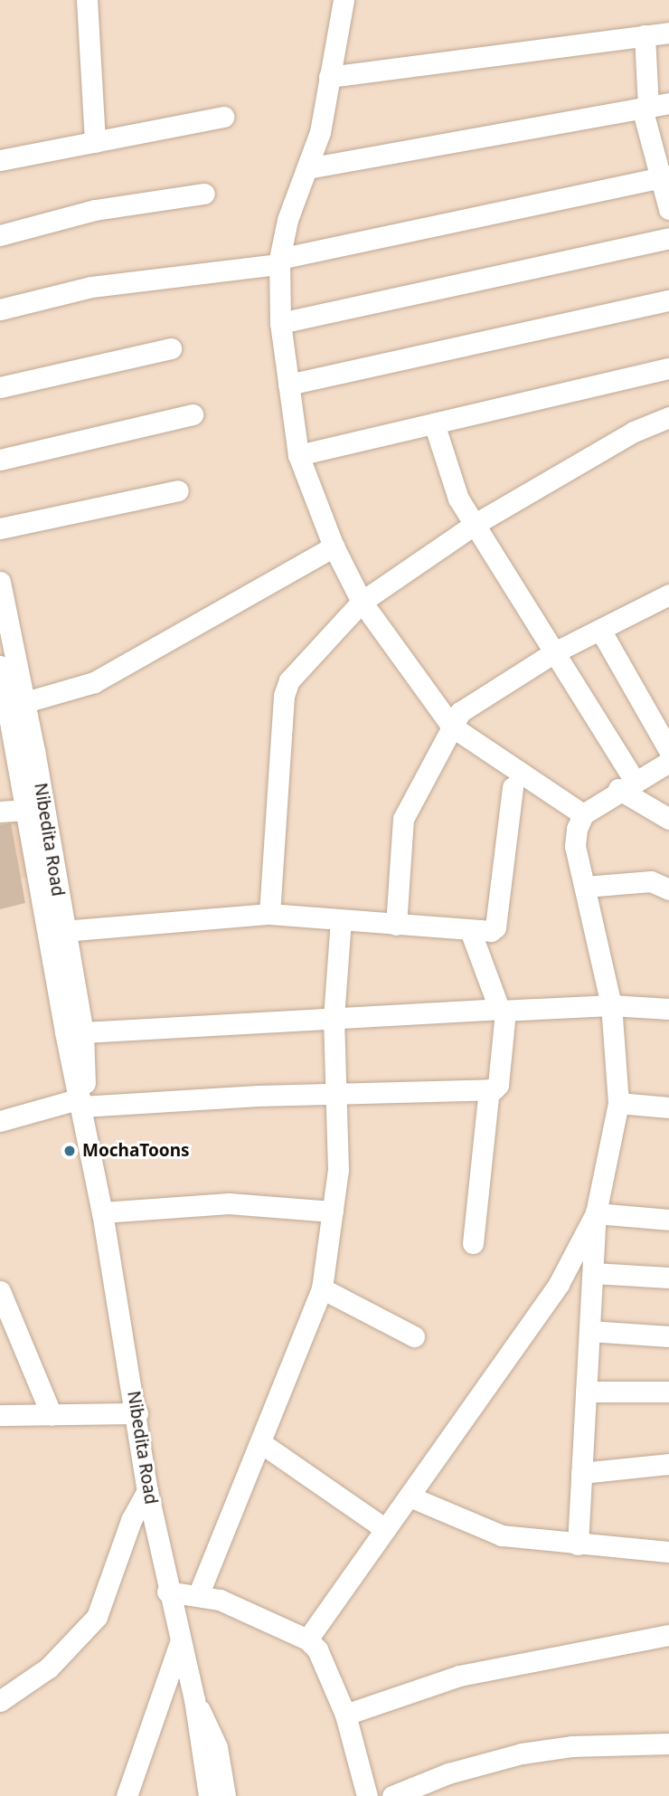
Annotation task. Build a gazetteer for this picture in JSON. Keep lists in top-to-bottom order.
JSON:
{
  "streets": {
    "street": ["Nibedita Road"]
  },
  "places": ["MochaToons"]
}
